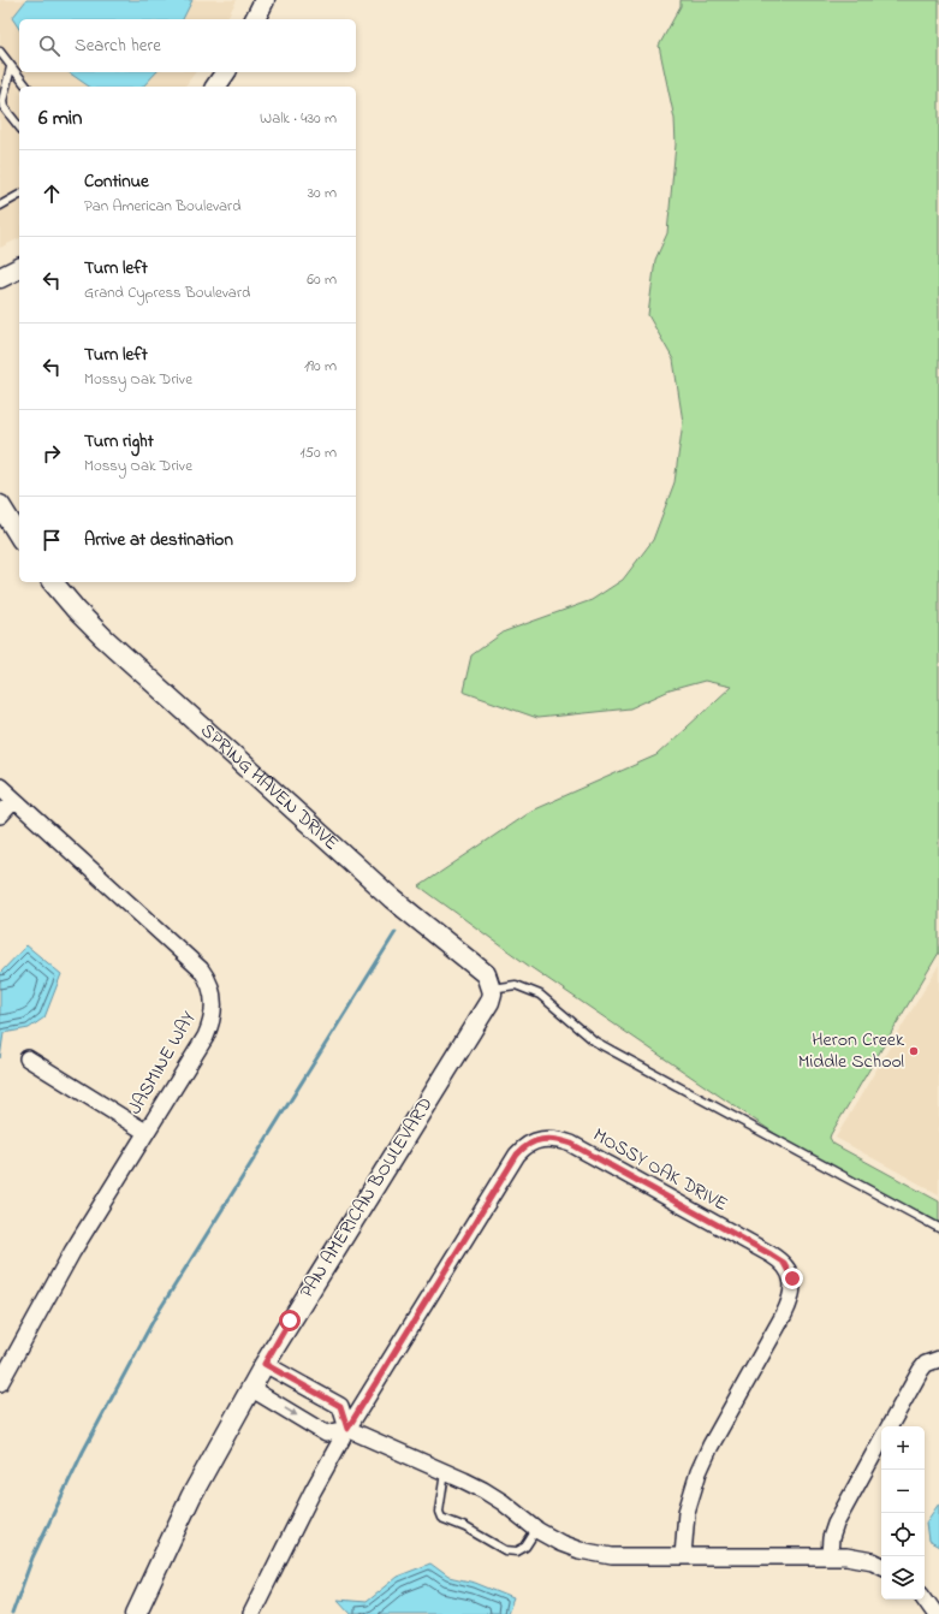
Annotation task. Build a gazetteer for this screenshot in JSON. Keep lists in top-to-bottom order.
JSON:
{
  "streets": {
    "street": [
      "SPRING HAVEN DRIVE",
      "JASMINE WAY",
      "MOSSY OAK DRIVE",
      "PAN AMERICAN BOULEVARD"
    ]
  },
  "crossings": [
    ["SPRING HAVEN DRIVE", "PAN AMERICAN BOULEVARD"]
  ],
  "places": ["Heron Creek Middle School"],
  "page": {
    "search": "Search here",
    "heading": ["6 min", "Walk · 430 m"],
    "list": [
      ["Continue", "Pan American Boulevard", "30 m"],
      ["Turn left", "Grand Cypress Boulevard", "60 m"],
      ["Turn left", "Mossy Oak Drive", "190 m"],
      ["Turn right", "Mossy Oak Drive", "150 m"],
      "Arrive at destination"
    ],
    "map_buttons": ["+", "−"]
  }
}
